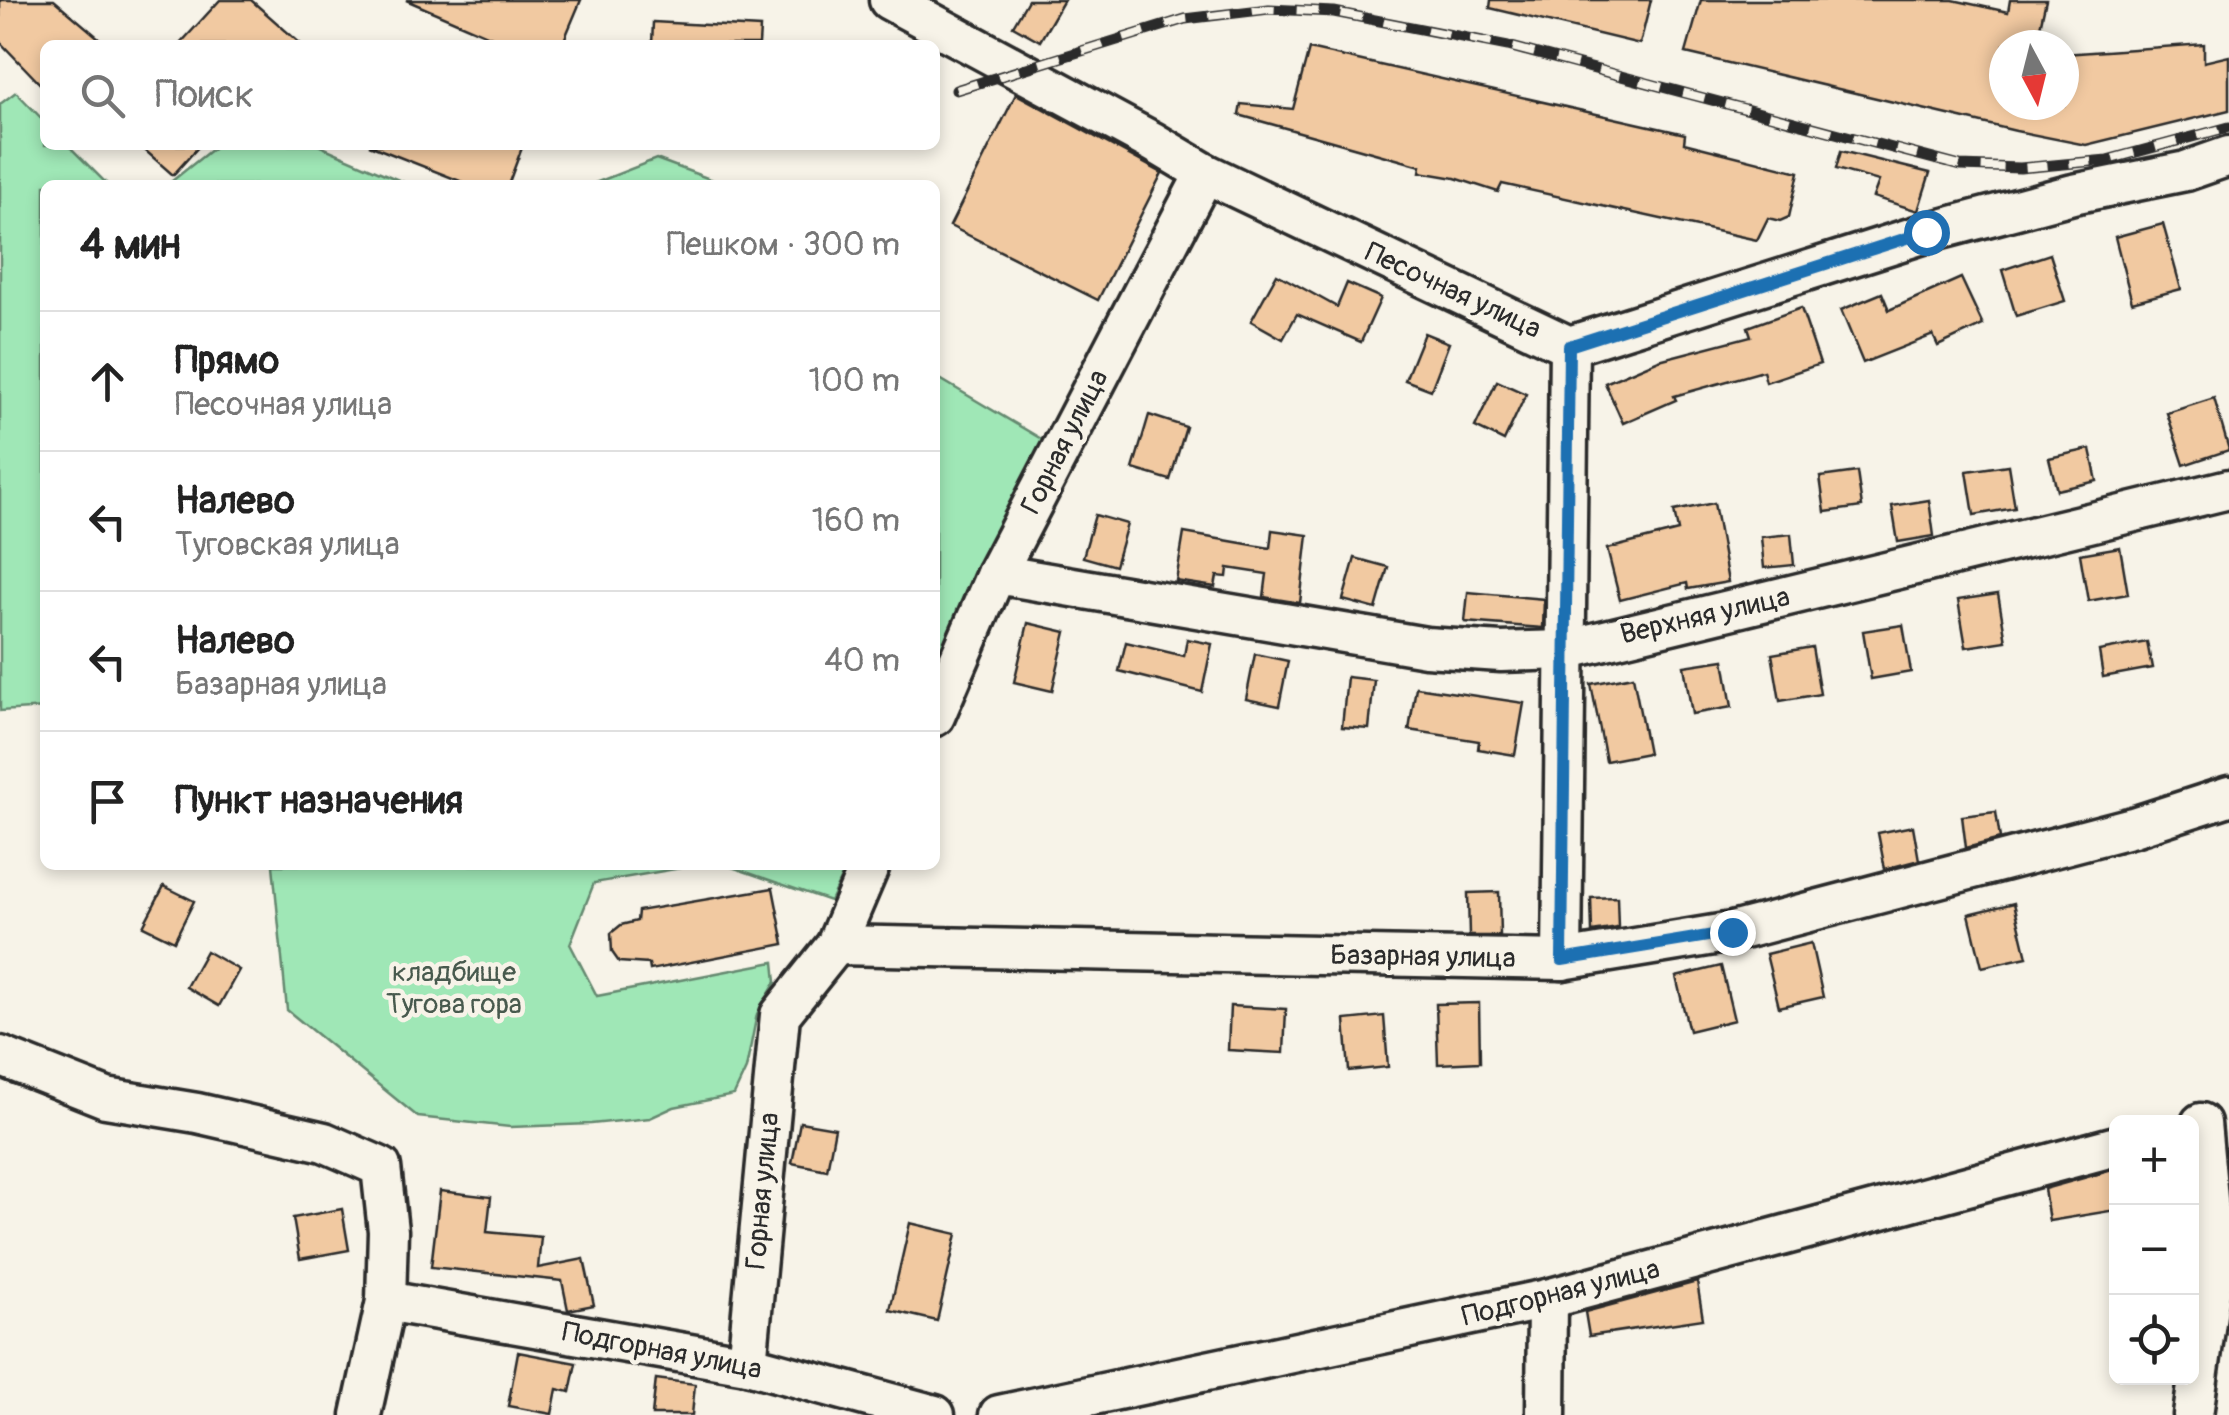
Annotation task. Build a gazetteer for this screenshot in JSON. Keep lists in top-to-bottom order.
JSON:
{
  "streets": {
    "street": [
      "Песочная улица",
      "Горная улица",
      "Верхняя улица",
      "Базарная улица",
      "Подгорная улица"
    ]
  },
  "crossings": [
    ["Песочная улица", "Горная улица"],
    ["Горная улица", "Верхняя улица"],
    ["Горная улица", "Базарная улица"],
    ["Горная улица", "Подгорная улица"]
  ],
  "parks": ["кладбище Тугова гора"],
  "north": "bottom",
  "page": {
    "search": "Поиск",
    "heading": ["4 мин", "Пешком · 300 m"],
    "list": [
      ["Прямо", "Песочная улица", "100 m"],
      ["Налево", "Туговская улица", "160 m"],
      ["Налево", "Базарная улица", "40 m"],
      "Пункт назначения"
    ],
    "map_buttons": ["+", "−"]
  }
}
